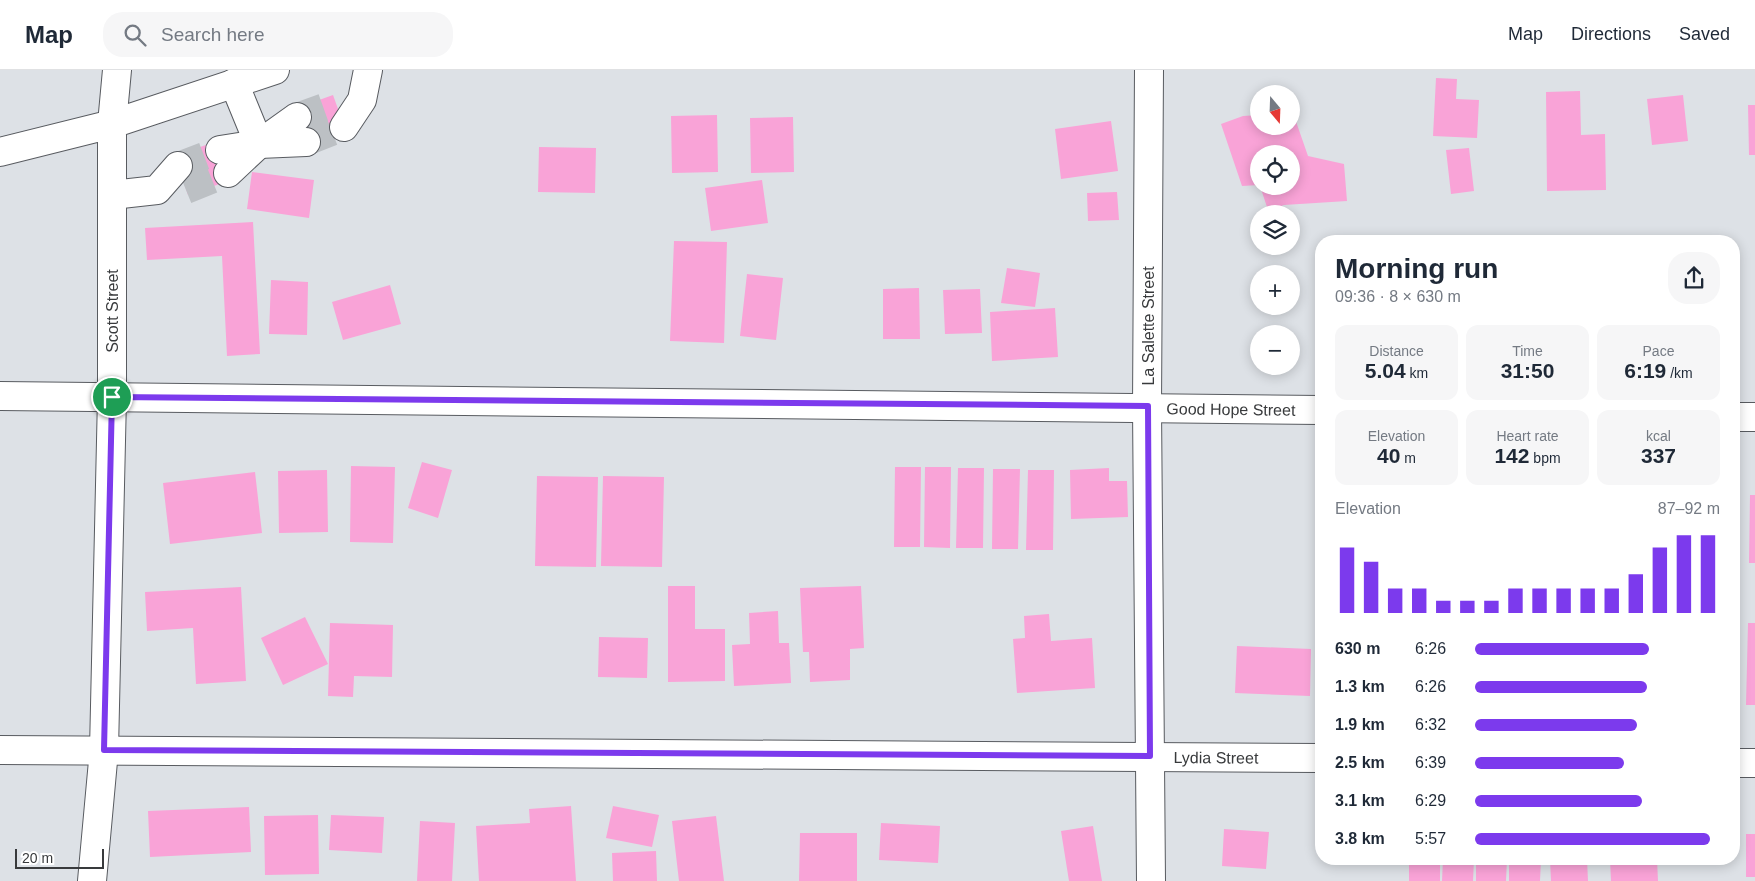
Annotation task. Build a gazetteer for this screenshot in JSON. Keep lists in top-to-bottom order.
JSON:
{
  "streets": {
    "street": [
      "Scott Street",
      "La Salette Street",
      "Good Hope Street",
      "Lydia Street"
    ]
  },
  "crossings": [
    ["Scott Street", "Good Hope Street"],
    ["Scott Street", "Lydia Street"],
    ["La Salette Street", "Good Hope Street"],
    ["La Salette Street", "Lydia Street"]
  ],
  "scale_bar": "20 m",
  "north": "bottom",
  "page": {
    "header": "Map",
    "search": "Search here",
    "nav": ["Map", "Directions", "Saved"],
    "map_buttons": ["+", "−"],
    "heading": ["Morning run", "09:36 · 8 × 630 m"],
    "stats": [
      ["Distance", "5.04 km"],
      ["Time", "31:50"],
      ["Pace", "6:19 /km"],
      ["Elevation", "40 m"],
      ["Heart rate", "142 bpm"],
      ["kcal", "337"]
    ],
    "chart": ["Elevation", "87–92 m"],
    "list": [
      {
        "name": "630 m",
        "note": "6:26"
      },
      {
        "name": "1.3 km",
        "note": "6:26"
      },
      {
        "name": "1.9 km",
        "note": "6:32"
      },
      {
        "name": "2.5 km",
        "note": "6:39"
      },
      {
        "name": "3.1 km",
        "note": "6:29"
      },
      {
        "name": "3.8 km",
        "note": "5:57"
      }
    ],
    "scale": "20 m"
  }
}
